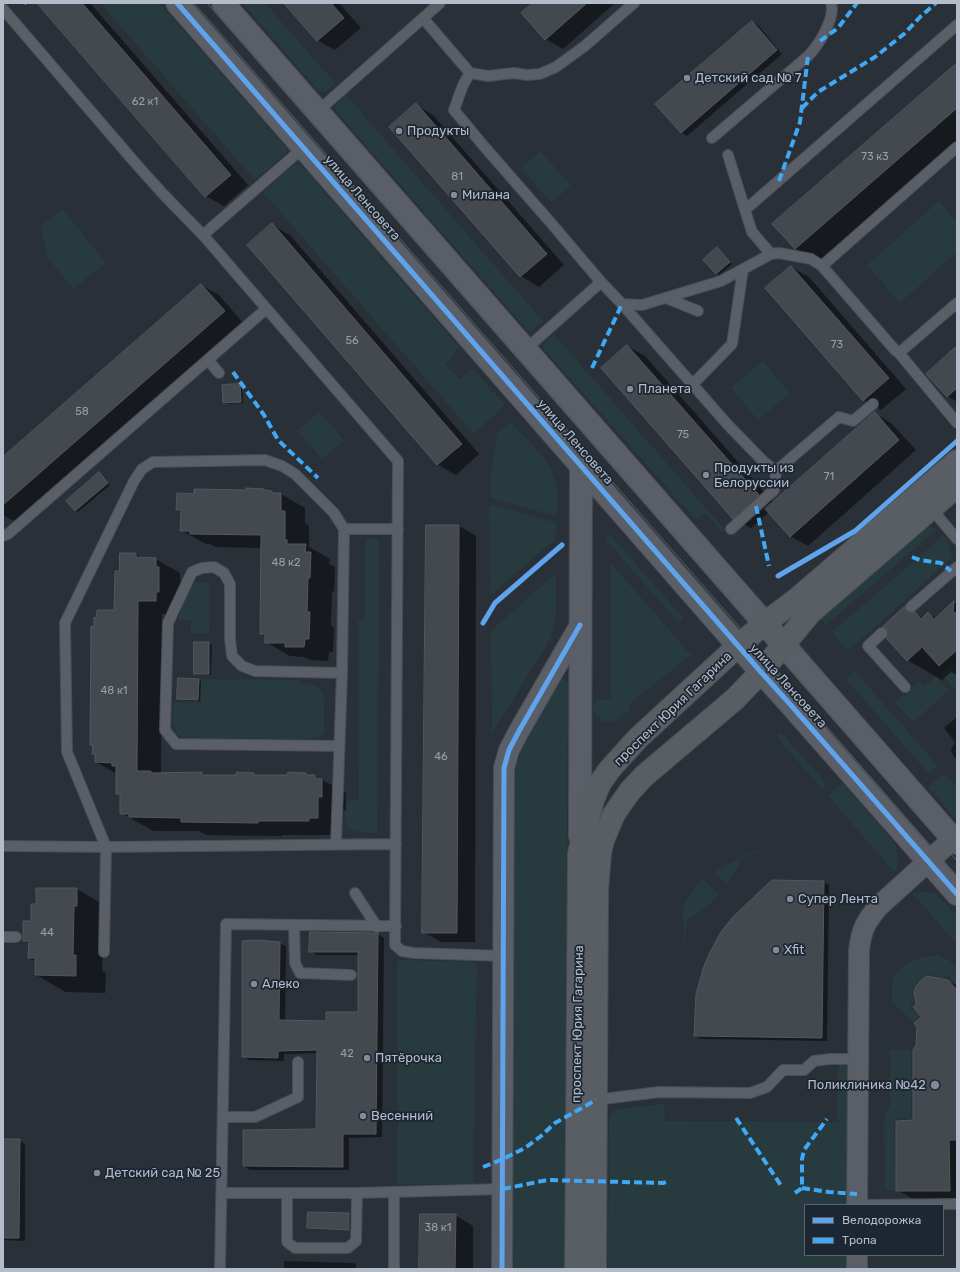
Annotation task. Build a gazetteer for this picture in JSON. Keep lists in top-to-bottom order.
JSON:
{
  "streets": {
    "main road": ["проспект Юрия Гагарина"],
    "street": ["улица Ленсовета"]
  },
  "crossings": [
    ["улица Ленсовета", "проспект Юрия Гагарина"]
  ],
  "places": [
    "Детский сад № 7",
    "Продукты",
    "Милана",
    "Планета",
    "Продукты из Белоруссии",
    "Супер Лента",
    "Xfit",
    "Алеко",
    "Пятёрочка",
    "Поликлиника №42",
    "Весенний",
    "Детский сад № 25"
  ],
  "house_numbers": [
    "62 к1",
    "73 к3",
    "81",
    "56",
    "73",
    "58",
    "75",
    "71",
    "48 к2",
    "48 к1",
    "46",
    "44",
    "42",
    "38 к1"
  ],
  "legend": ["Велодорожка", "Тропа"]
}
